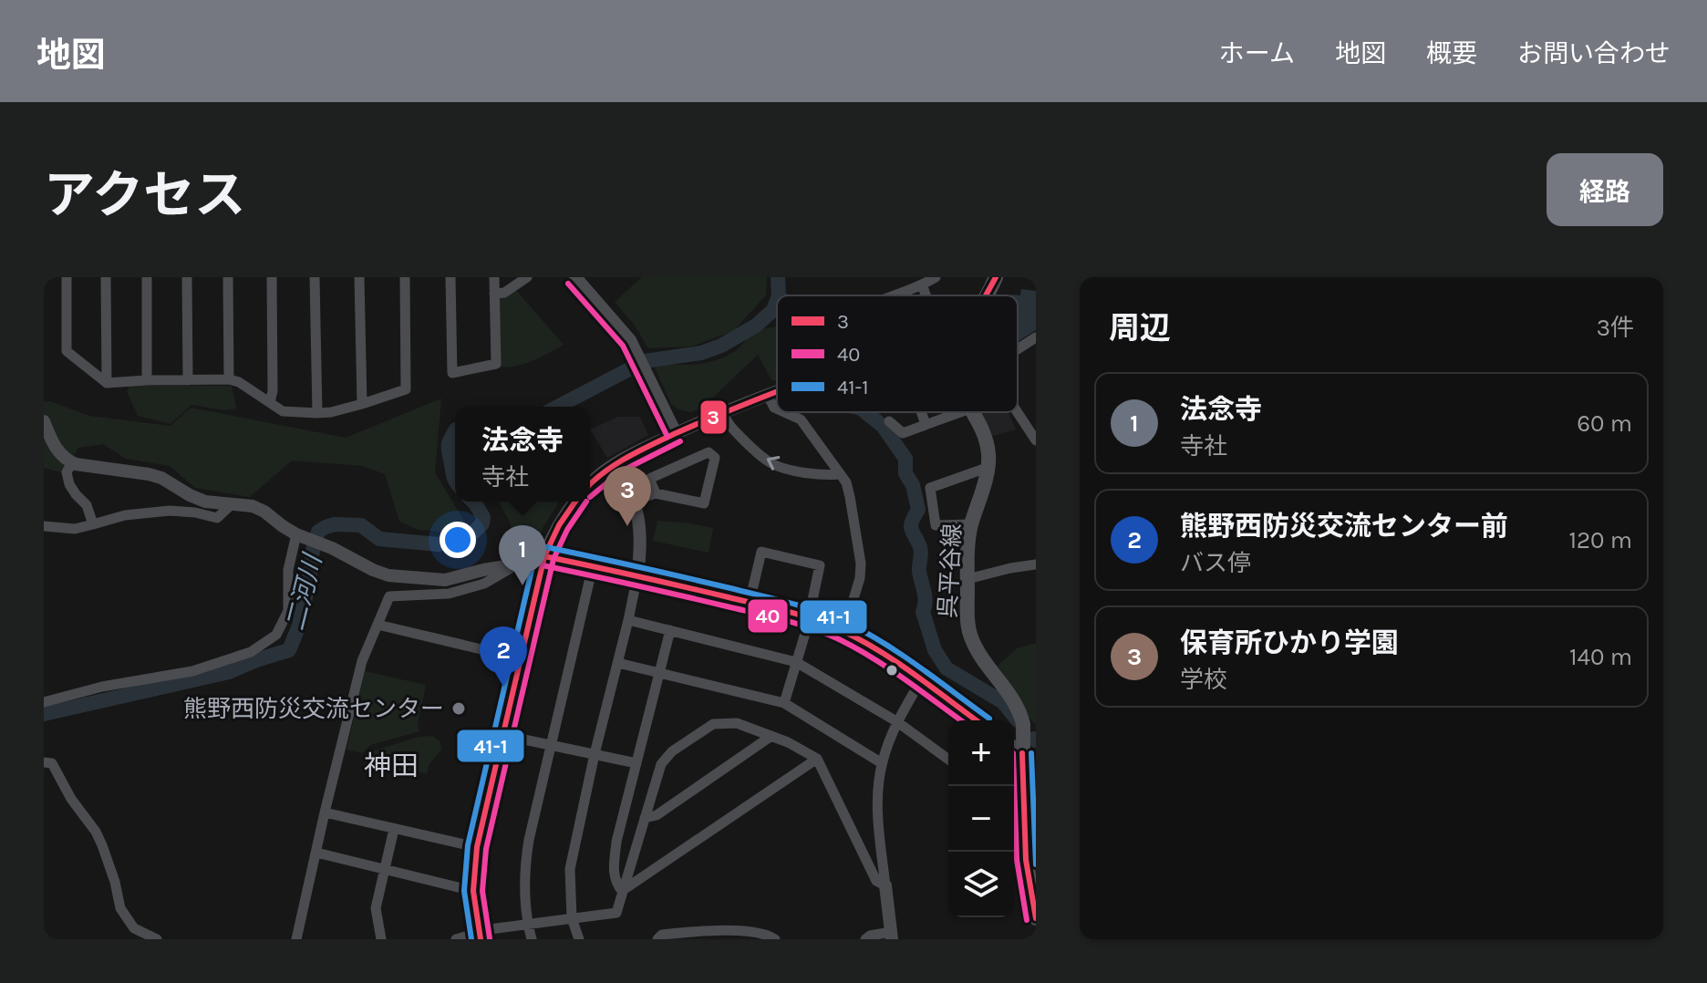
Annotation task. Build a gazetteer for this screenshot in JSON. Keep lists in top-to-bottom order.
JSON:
{
  "streets": {
    "main road": ["呉平谷線"]
  },
  "districts": ["神田"],
  "water": ["二河川"],
  "places": ["熊野西防災交流センター"],
  "lines": ["transit line 3", "transit line 40", "transit line 41-1"],
  "legend": ["3", "40", "41-1"],
  "page": {
    "header": "地図",
    "nav": [
      "ホーム",
      "地図",
      "概要",
      "お問い合わせ"
    ],
    "title": "アクセス",
    "buttons": "経路",
    "heading": ["周辺", "3件"],
    "list": [
      {
        "mark": "1",
        "name": "法念寺",
        "note": "寺社",
        "value": "60 m"
      },
      {
        "mark": "2",
        "name": "熊野西防災交流センター前",
        "note": "バス停",
        "value": "120 m"
      },
      {
        "mark": "3",
        "name": "保育所ひかり学園",
        "note": "学校",
        "value": "140 m"
      }
    ],
    "popup": ["法念寺", "寺社"],
    "pins": ["3", "1", "2"],
    "map_buttons": ["+", "−"]
  }
}
